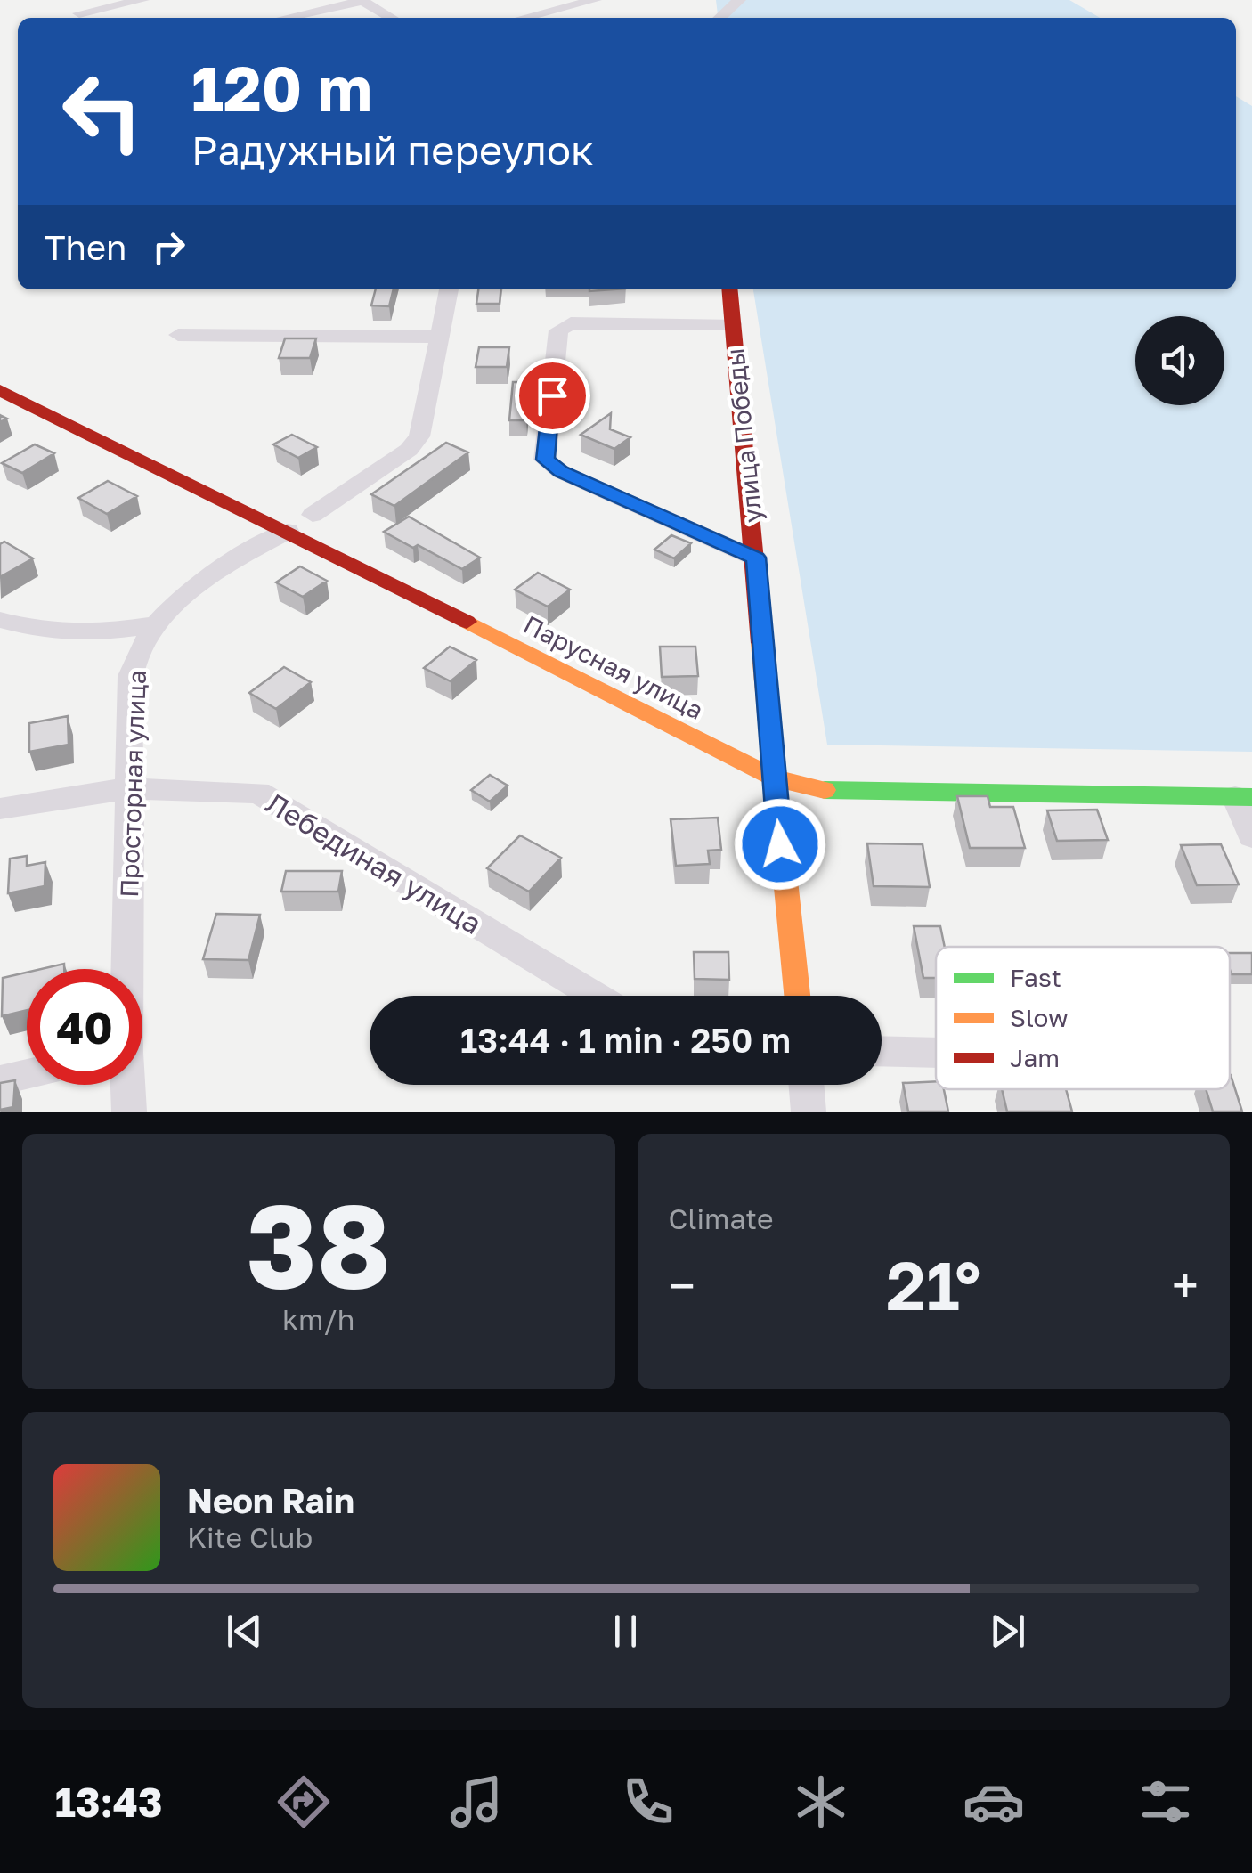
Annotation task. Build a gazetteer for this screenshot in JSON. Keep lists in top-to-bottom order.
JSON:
{
  "streets": {
    "street": [
      "улица Победы",
      "Парусная улица",
      "Просторная улица",
      "Лебединая улица"
    ]
  },
  "crossings": [
    ["улица Победы", "Парусная улица"],
    ["Парусная улица", "Просторная улица"],
    ["Просторная улица", "Лебединая улица"]
  ],
  "legend": ["Fast", "Slow", "Jam"],
  "page": {
    "turn": ["120 m", "Радужный переулок"],
    "then": "Then",
    "limit": "40",
    "trip": "13:44 · 1 min · 250 m",
    "tile": [
      ["38", "km/h"],
      "Climate"
    ],
    "heat": ["−", "21°", "+"],
    "song": ["Neon Rain", "Kite Club"],
    "tabs": "13:43"
  }
}
